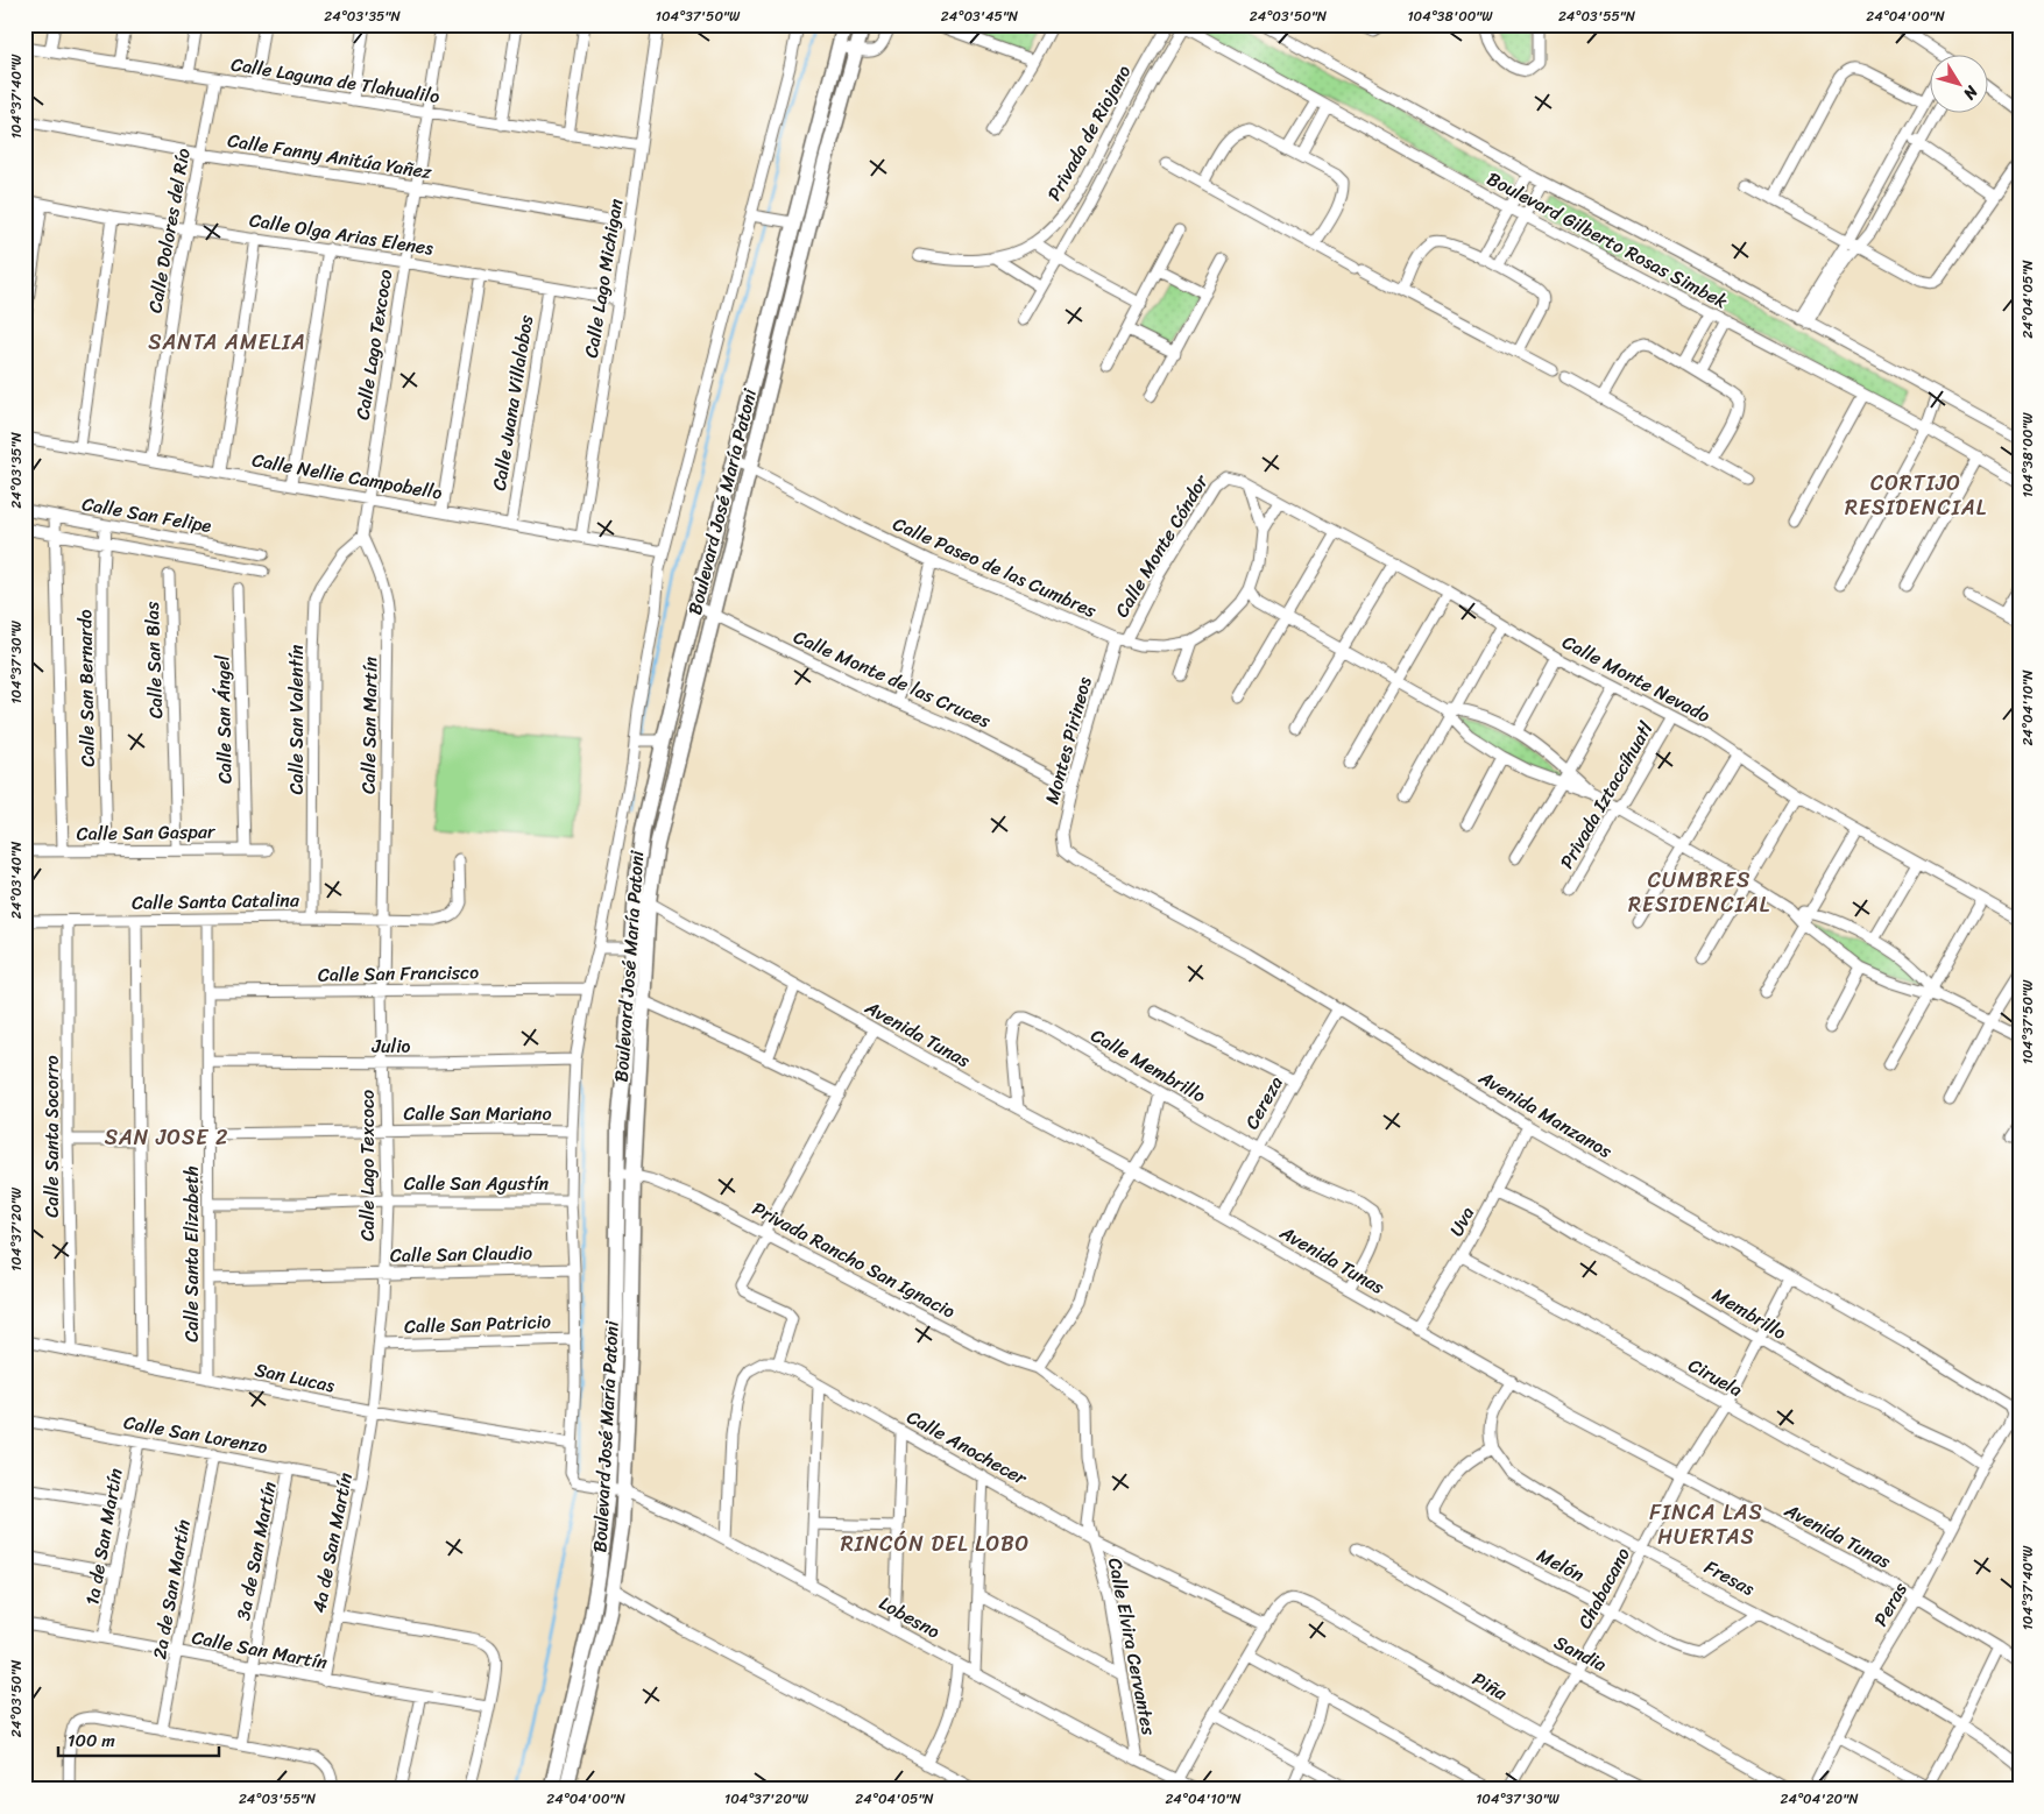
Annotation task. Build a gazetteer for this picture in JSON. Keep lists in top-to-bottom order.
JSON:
{
  "streets": {
    "main road": ["Boulevard José María Patoni"],
    "street": [
      "Calle Laguna de Tlahualilo",
      "Privada de Riojano",
      "Calle Fanny Anitúa Yañez",
      "Calle Dolores del Río",
      "Calle Olga Arias Elenes",
      "Boulevard Gilberto Rosas Simbek",
      "Calle Lago Michigan",
      "Calle Lago Texcoco",
      "Calle Juana Villalobos",
      "Calle Nellie Campobello",
      "Calle San Felipe",
      "Calle Monte Cóndor",
      "Calle Paseo de las Cumbres",
      "Calle San Blas",
      "Calle Monte de las Cruces",
      "Calle Monte Nevado",
      "Calle San Bernardo",
      "Calle San Ángel",
      "Calle San Valentín",
      "Calle San Martín",
      "Montes Pirineos",
      "Privada Iztaccíhuatl",
      "Calle San Gaspar",
      "Calle Santa Catalina",
      "Calle San Francisco",
      "Avenida Tunas",
      "Julio",
      "Calle Membrillo",
      "Cereza",
      "Calle San Mariano",
      "Avenida Manzanos",
      "Calle Santa Socorro",
      "Calle San Agustín",
      "Uva",
      "Calle Santa Elizabeth",
      "Calle San Claudio",
      "Privada Rancho San Ignacio",
      "Membrillo",
      "Calle San Patricio",
      "San Lucas",
      "Ciruela",
      "Calle San Lorenzo",
      "Calle Anochecer",
      "1a de San Martín",
      "4a de San Martín",
      "3a de San Martín",
      "Melón",
      "Fresas",
      "Chabacano",
      "2a de San Martín",
      "Peras",
      "Lobesno",
      "Calle Elvira Cervantes",
      "Sandia",
      "Piña"
    ]
  },
  "crossings": [
    ["Calle Laguna de Tlahualilo", "Calle Dolores del Río"],
    ["Calle Laguna de Tlahualilo", "Calle Lago Michigan"],
    ["Calle Laguna de Tlahualilo", "Calle Lago Texcoco"],
    ["Privada de Riojano", "Boulevard Gilberto Rosas Simbek"],
    ["Calle Fanny Anitúa Yañez", "Calle Dolores del Río"],
    ["Calle Fanny Anitúa Yañez", "Calle Lago Michigan"],
    ["Calle Fanny Anitúa Yañez", "Calle Lago Texcoco"],
    ["Calle Dolores del Río", "Calle Olga Arias Elenes"],
    ["Calle Dolores del Río", "Calle Nellie Campobello"],
    ["Calle Olga Arias Elenes", "Calle Lago Michigan"],
    ["Calle Olga Arias Elenes", "Calle Lago Texcoco"],
    ["Calle Olga Arias Elenes", "Calle Juana Villalobos"],
    ["Calle Lago Michigan", "Calle Nellie Campobello"],
    ["Calle Lago Texcoco", "Calle Nellie Campobello"],
    ["Calle Lago Texcoco", "Calle San Valentín"],
    ["Calle Lago Texcoco", "Calle San Martín"],
    ["Calle Lago Texcoco", "Calle Santa Catalina"],
    ["Calle Lago Texcoco", "Calle San Francisco"],
    ["Calle Lago Texcoco", "Julio"],
    ["Calle Lago Texcoco", "Calle San Mariano"],
    ["Calle Lago Texcoco", "Calle San Agustín"],
    ["Calle Lago Texcoco", "Calle San Claudio"],
    ["Calle Lago Texcoco", "Calle San Patricio"],
    ["Calle Lago Texcoco", "San Lucas"],
    ["Calle Lago Texcoco", "4a de San Martín"],
    ["Calle Juana Villalobos", "Calle Nellie Campobello"],
    ["Boulevard José María Patoni", "Calle Paseo de las Cumbres"],
    ["Boulevard José María Patoni", "Calle Monte de las Cruces"],
    ["Boulevard José María Patoni", "Avenida Tunas"],
    ["Boulevard José María Patoni", "Privada Rancho San Ignacio"],
    ["Boulevard José María Patoni", "Lobesno"],
    ["Calle San Felipe", "Calle San Bernardo"],
    ["Calle Monte Cóndor", "Calle Paseo de las Cumbres"],
    ["Calle Monte Cóndor", "Calle Monte Nevado"],
    ["Calle Monte Cóndor", "Montes Pirineos"],
    ["Calle Paseo de las Cumbres", "Calle Monte Nevado"],
    ["Calle Paseo de las Cumbres", "Montes Pirineos"],
    ["Calle San Blas", "Calle San Gaspar"],
    ["Calle Monte de las Cruces", "Montes Pirineos"],
    ["Calle Monte Nevado", "Privada Iztaccíhuatl"],
    ["Calle San Bernardo", "Calle San Gaspar"],
    ["Calle San Ángel", "Calle San Gaspar"],
    ["Calle San Valentín", "Calle San Martín"],
    ["Calle San Valentín", "Calle Santa Catalina"],
    ["Calle San Martín", "Calle Santa Catalina"],
    ["Calle San Martín", "1a de San Martín"],
    ["Calle San Martín", "4a de San Martín"],
    ["Calle San Martín", "3a de San Martín"],
    ["Calle San Martín", "2a de San Martín"],
    ["Montes Pirineos", "Avenida Manzanos"],
    ["Calle Santa Catalina", "Calle Santa Socorro"],
    ["Calle Santa Catalina", "Calle Santa Elizabeth"],
    ["Calle San Francisco", "Calle Santa Elizabeth"],
    ["Avenida Tunas", "Calle Membrillo"],
    ["Avenida Tunas", "Cereza"],
    ["Avenida Tunas", "Uva"],
    ["Avenida Tunas", "Chabacano"],
    ["Avenida Tunas", "Peras"],
    ["Julio", "Calle Santa Elizabeth"],
    ["Calle Membrillo", "Cereza"],
    ["Cereza", "Avenida Manzanos"],
    ["Calle San Mariano", "Calle Santa Elizabeth"],
    ["Avenida Manzanos", "Uva"],
    ["Avenida Manzanos", "Chabacano"],
    ["Avenida Manzanos", "Peras"],
    ["Calle Santa Socorro", "San Lucas"],
    ["Calle San Agustín", "Calle Santa Elizabeth"],
    ["Uva", "Membrillo"],
    ["Uva", "Ciruela"],
    ["Calle Santa Elizabeth", "Calle San Claudio"],
    ["Calle Santa Elizabeth", "San Lucas"],
    ["Privada Rancho San Ignacio", "Calle Elvira Cervantes"],
    ["Membrillo", "Chabacano"],
    ["Membrillo", "Peras"],
    ["San Lucas", "4a de San Martín"],
    ["San Lucas", "Lobesno"],
    ["Ciruela", "Chabacano"],
    ["Ciruela", "Peras"],
    ["Calle San Lorenzo", "1a de San Martín"],
    ["Calle San Lorenzo", "4a de San Martín"],
    ["Calle San Lorenzo", "3a de San Martín"],
    ["Calle San Lorenzo", "2a de San Martín"],
    ["Calle Anochecer", "Calle Elvira Cervantes"],
    ["Calle Anochecer", "Piña"],
    ["Melón", "Fresas"],
    ["Melón", "Chabacano"],
    ["Fresas", "Chabacano"],
    ["Fresas", "Peras"],
    ["Chabacano", "Sandia"],
    ["Chabacano", "Piña"],
    ["Lobesno", "Calle Elvira Cervantes"]
  ],
  "districts": [
    "SANTA AMELIA",
    "CORTIJO RESIDENCIAL",
    "CUMBRES RESIDENCIAL",
    "SAN JOSE 2",
    "FINCA LAS HUERTAS",
    "RINCÓN DEL LOBO"
  ],
  "scale_bar": "100 m",
  "north": "bottom right",
  "coordinates": [
    "24°03'35\"N",
    "104°37'50\"W",
    "24°03'45\"N",
    "24°03'50\"N",
    "104°38'00\"W",
    "24°03'55\"N",
    "24°04'00\"N",
    "104°37'40\"W",
    "24°04'05\"N",
    "104°37'30\"W",
    "24°04'10\"N",
    "24°03'40\"N",
    "104°37'20\"W",
    "24°04'20\"N"
  ]
}
